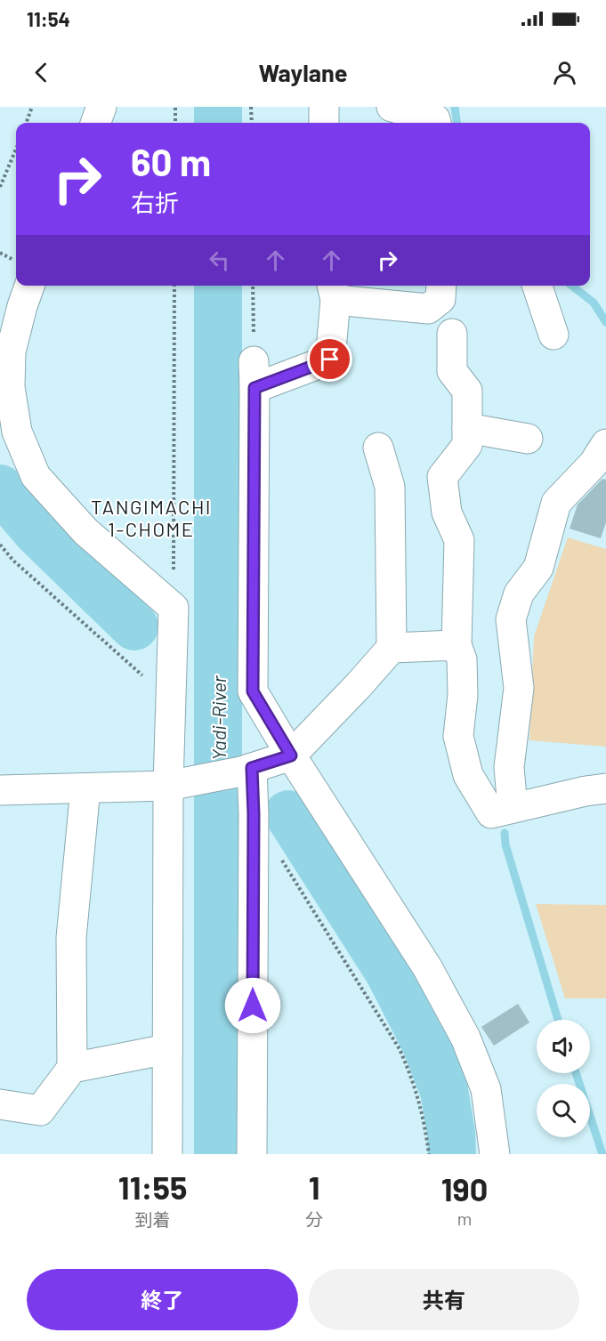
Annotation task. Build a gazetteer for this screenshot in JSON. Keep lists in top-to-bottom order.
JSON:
{
  "districts": ["TANGIMACHI 1-CHOME"],
  "water": ["Yadi-River"],
  "page": {
    "status": "11:54",
    "header": "Waylane",
    "turn": ["60 m", "右折"],
    "eta": [
      "11:55",
      "到着",
      "1",
      "分",
      "190",
      "m"
    ],
    "buttons": ["終了", "共有"]
  }
}
